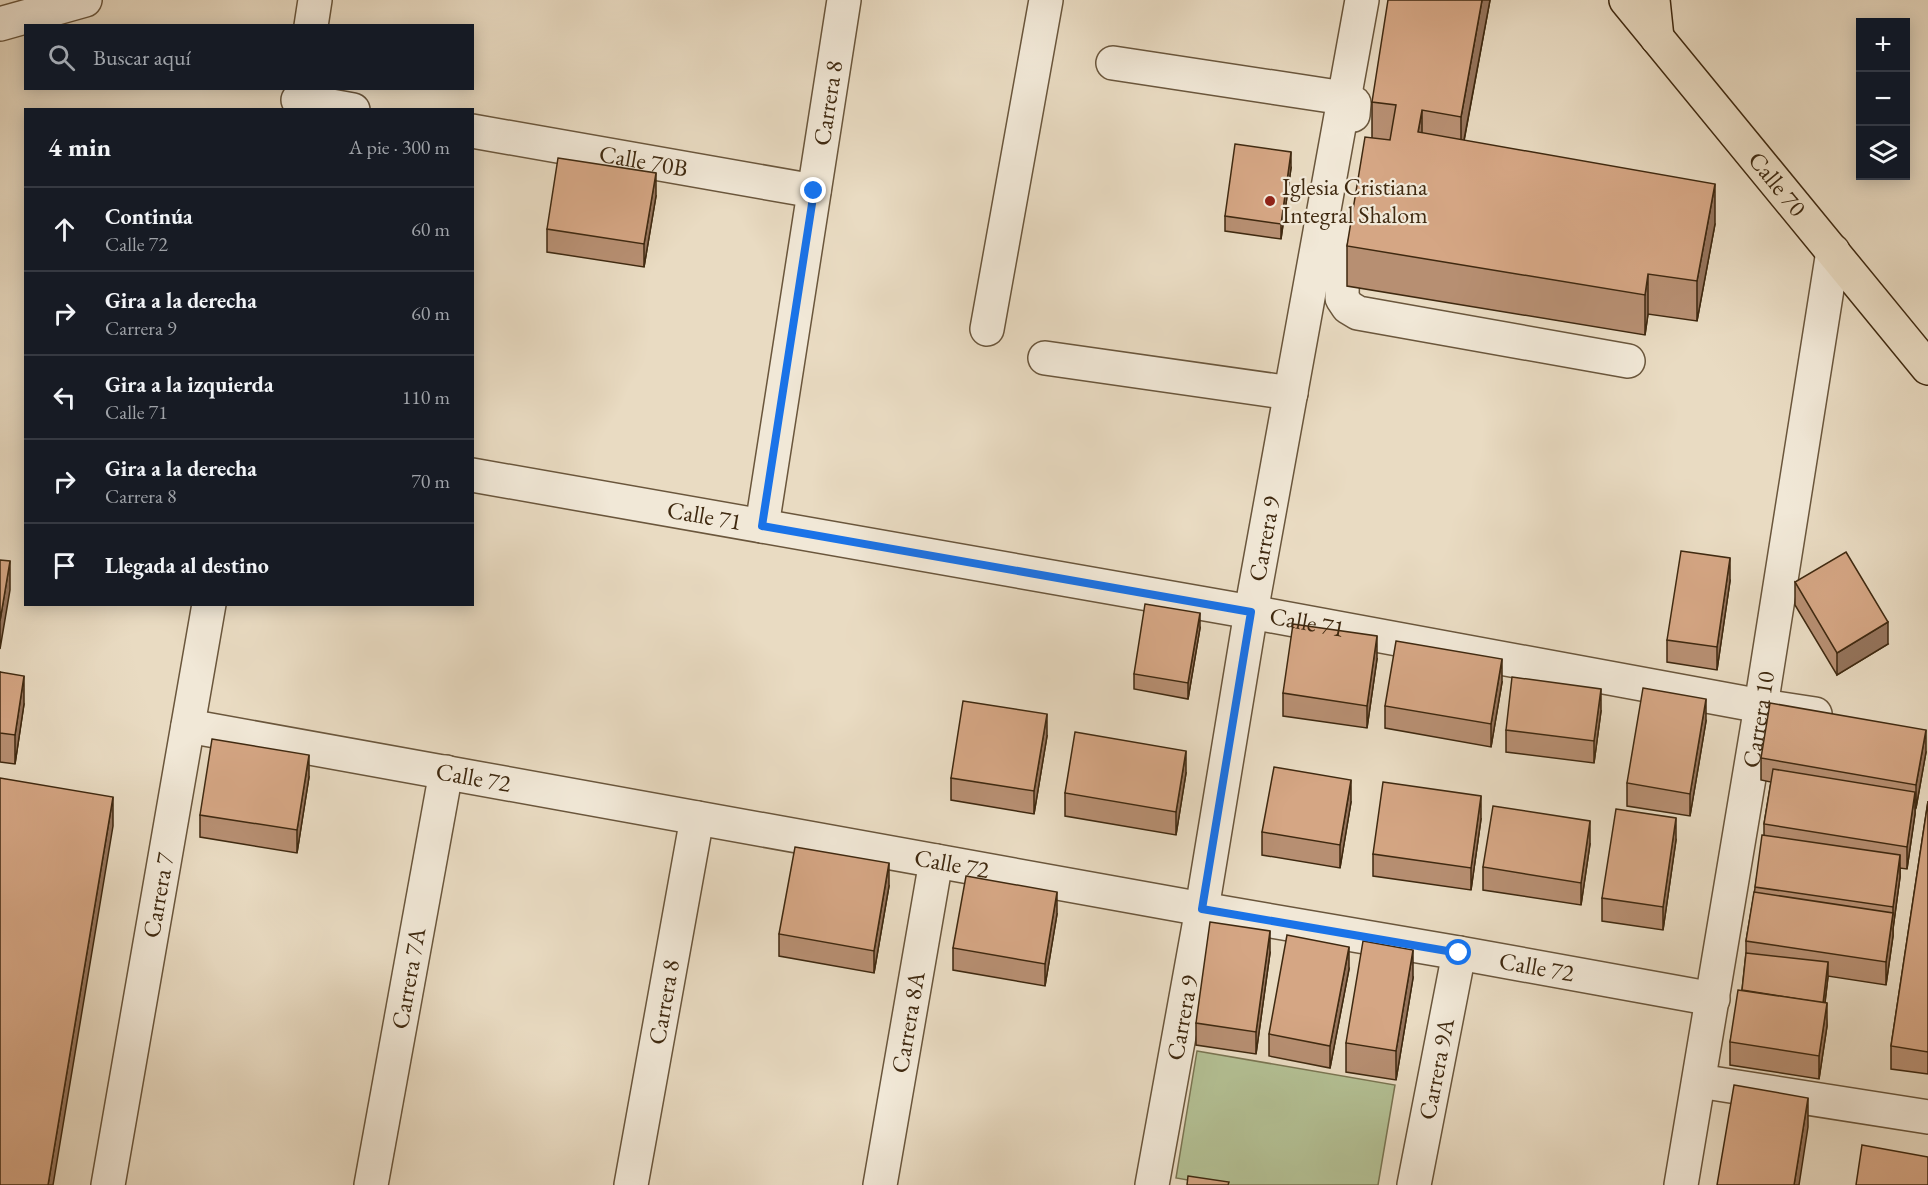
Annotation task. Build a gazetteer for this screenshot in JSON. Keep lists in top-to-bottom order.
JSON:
{
  "streets": {
    "main road": ["Calle 70"],
    "street": [
      "Carrera 8",
      "Calle 70B",
      "Calle 71",
      "Carrera 9",
      "Carrera 10",
      "Calle 72",
      "Carrera 7",
      "Carrera 7A",
      "Carrera 8A",
      "Carrera 9A"
    ]
  },
  "crossings": [
    ["Carrera 8", "Calle 70B"],
    ["Carrera 8", "Calle 71"],
    ["Carrera 8", "Calle 72"],
    ["Calle 70", "Carrera 10"],
    ["Calle 71", "Carrera 9"],
    ["Calle 71", "Carrera 10"],
    ["Carrera 9", "Calle 72"],
    ["Carrera 10", "Calle 72"],
    ["Calle 72", "Carrera 7"],
    ["Calle 72", "Carrera 7A"],
    ["Calle 72", "Carrera 8A"],
    ["Calle 72", "Carrera 9A"]
  ],
  "places": ["Iglesia Cristiana Integral Shalom"],
  "page": {
    "map_buttons": ["+", "−"],
    "search": "Buscar aquí",
    "heading": ["4 min", "A pie · 300 m"],
    "list": [
      ["Continúa", "Calle 72", "60 m"],
      ["Gira a la derecha", "Carrera 9", "60 m"],
      ["Gira a la izquierda", "Calle 71", "110 m"],
      ["Gira a la derecha", "Carrera 8", "70 m"],
      "Llegada al destino"
    ]
  }
}
